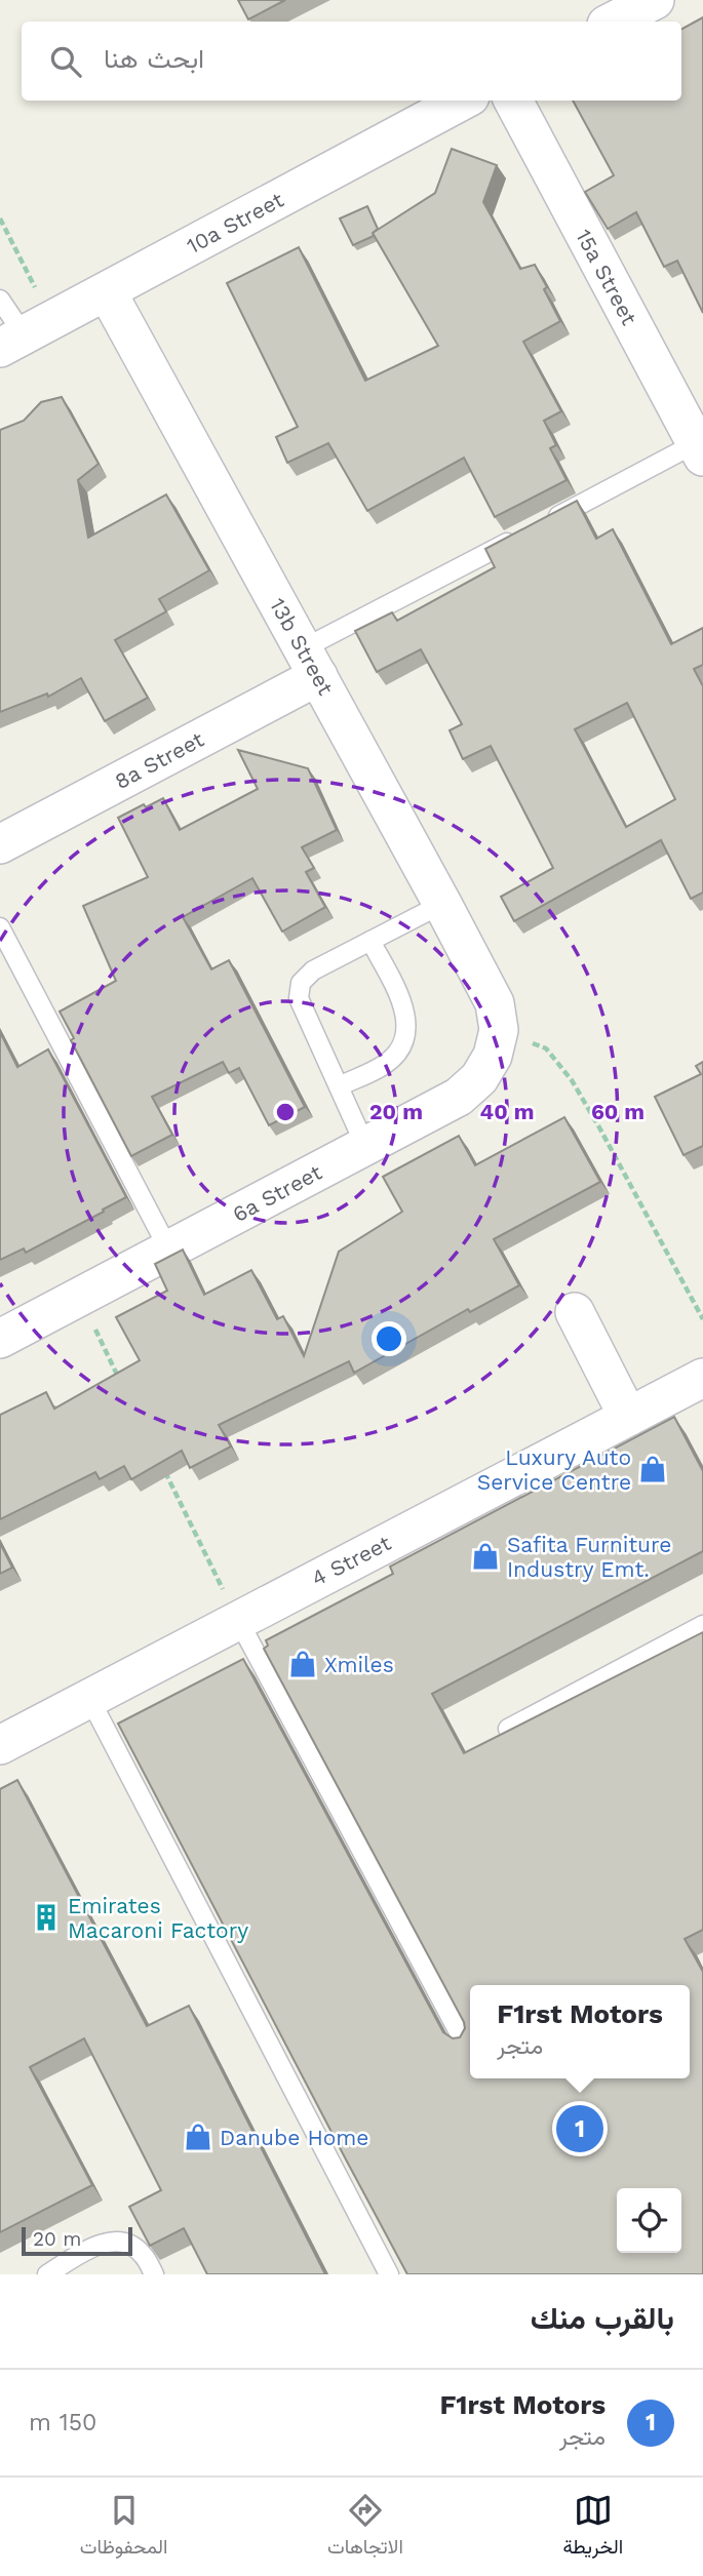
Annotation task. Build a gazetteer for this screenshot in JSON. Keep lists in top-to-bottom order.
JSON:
{
  "streets": {
    "street": [
      "10a Street",
      "15a Street",
      "13b Street",
      "8a Street",
      "6a Street",
      "4 Street"
    ]
  },
  "crossings": [
    ["10a Street", "13b Street"],
    ["13b Street", "8a Street"],
    ["13b Street", "6a Street"]
  ],
  "places": {
    "shop": [
      "Luxury Auto Service Centre",
      "Safita Furniture Industry Emt.",
      "Xmiles",
      "Danube Home"
    ],
    "building": ["Emirates Macaroni Factory"]
  },
  "scale_bar": "20 m",
  "page": {
    "search": "ابحث هنا",
    "popup": ["F1rst Motors", "متجر"],
    "pins": "1",
    "scale": "20 m",
    "heading": "بالقرب منك",
    "list": [
      {
        "mark": "1",
        "name": "F1rst Motors",
        "note": "متجر",
        "value": "150 m"
      }
    ],
    "nav": ["الخريطة", "الاتجاهات", "المحفوظات"]
  },
  "rings": ["20 m", "40 m", "60 m"]
}
